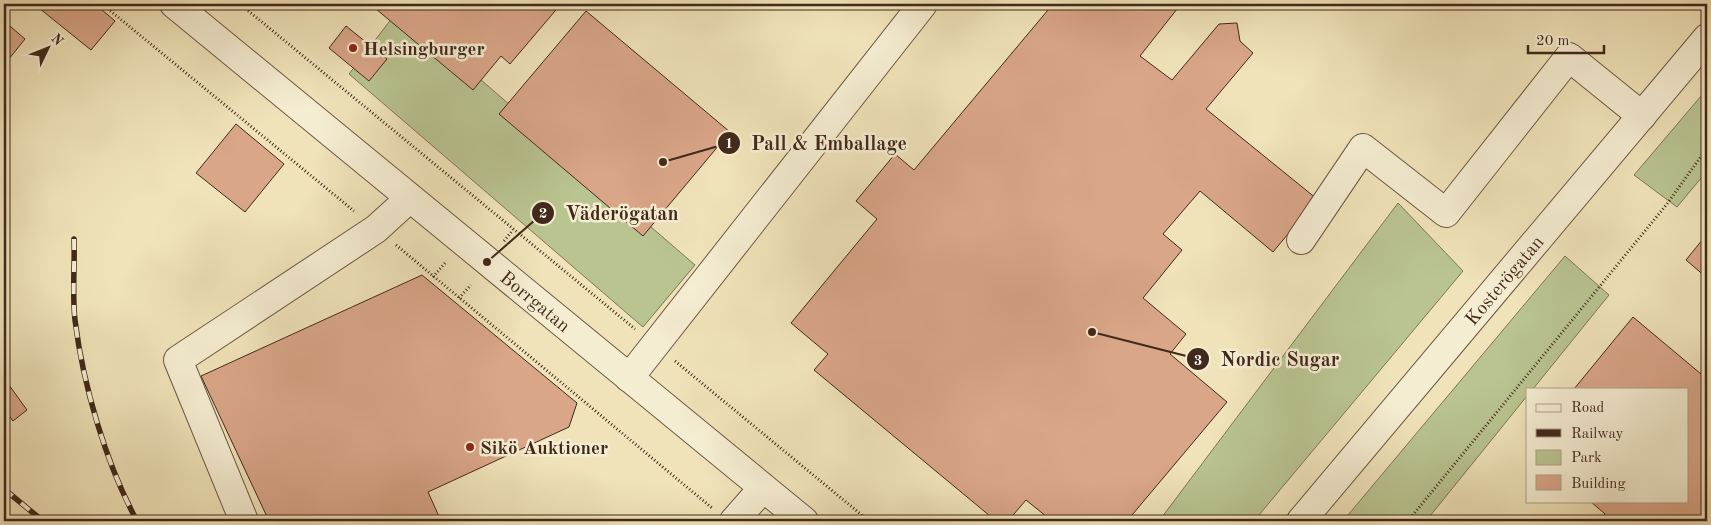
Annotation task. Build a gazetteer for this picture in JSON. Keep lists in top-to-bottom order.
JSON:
{
  "streets": {
    "street": ["Kosterögatan", "Borrgatan"]
  },
  "places": [
    "Helsingburger",
    "Pall & Emballage",
    "Väderögatan",
    "Nordic Sugar",
    "Sikö Auktioner"
  ],
  "legend": [
    "Road",
    "Railway",
    "Park",
    "Building"
  ],
  "scale_bar": "20 m",
  "north": "top right"
}
